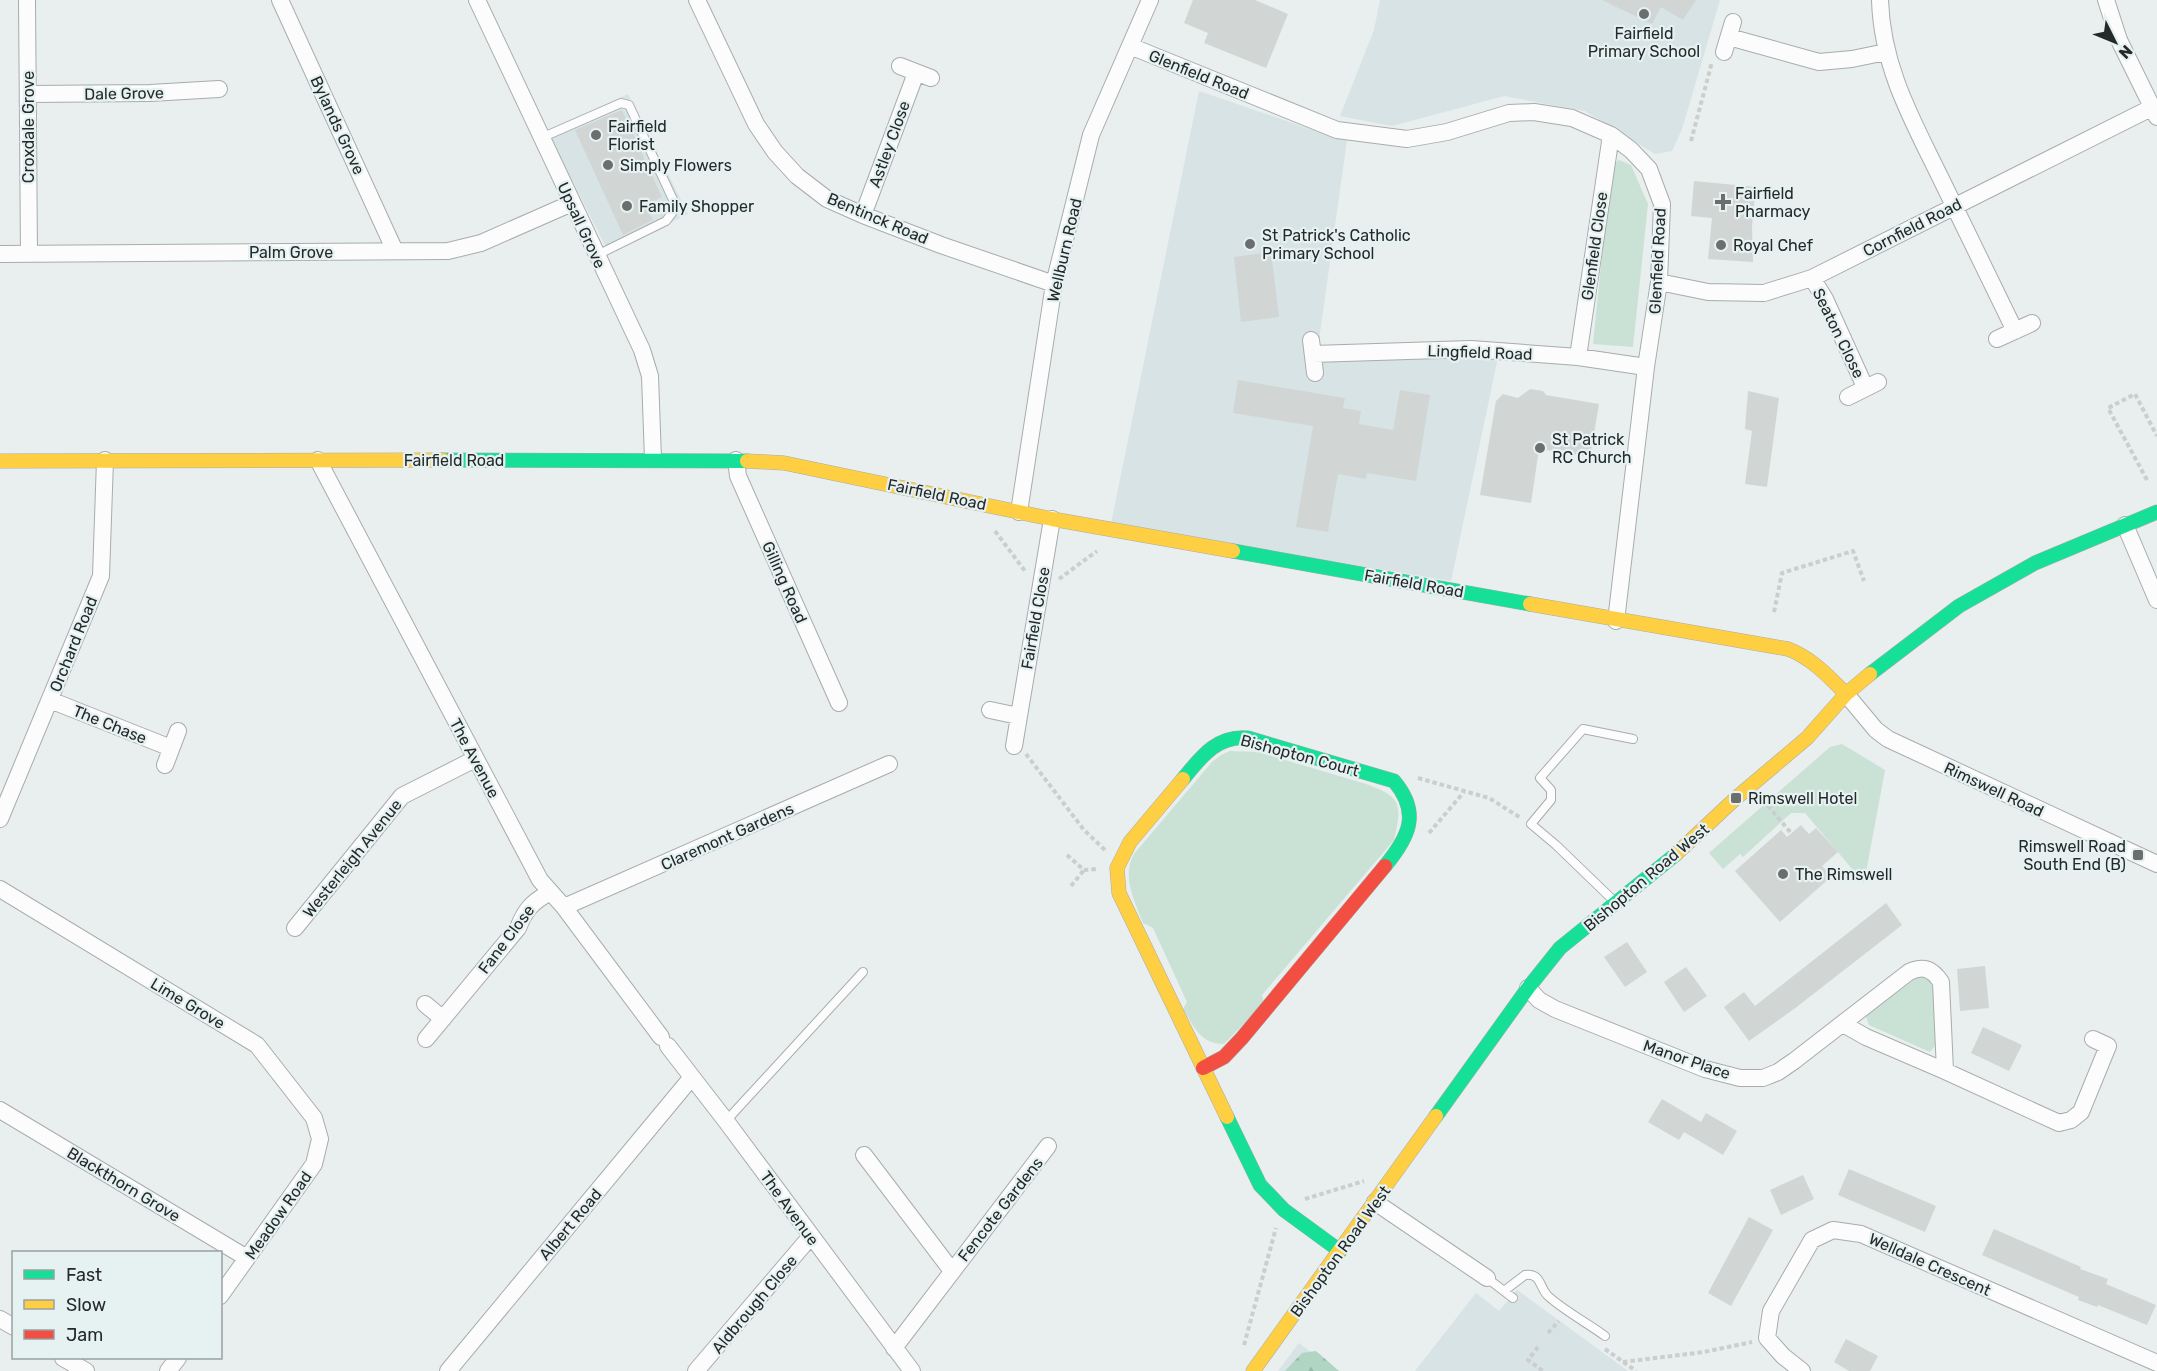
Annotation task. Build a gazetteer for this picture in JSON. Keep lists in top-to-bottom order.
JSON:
{
  "streets": {
    "street": [
      "Glenfield Road",
      "Dale Grove",
      "Bylands Grove",
      "Croxdale Grove",
      "Astley Close",
      "Bentinck Road",
      "Upsall Grove",
      "Cornfield Road",
      "Glenfield Close",
      "Wellburn Road",
      "Palm Grove",
      "Seaton Close",
      "Lingfield Road",
      "Fairfield Road",
      "Gilling Road",
      "Fairfield Close",
      "Orchard Road",
      "The Chase",
      "Bishopton Court",
      "The Avenue",
      "Rimswell Road",
      "Claremont Gardens",
      "Westerleigh Avenue",
      "Bishopton Road West",
      "Fane Close",
      "Lime Grove",
      "Manor Place",
      "Blackthorn Grove",
      "Fencote Gardens",
      "Meadow Road",
      "Albert Road",
      "Welldale Crescent",
      "Aldbrough Close"
    ]
  },
  "crossings": [
    ["Glenfield Road", "Cornfield Road"],
    ["Glenfield Road", "Glenfield Close"],
    ["Glenfield Road", "Wellburn Road"],
    ["Glenfield Road", "Lingfield Road"],
    ["Glenfield Road", "Fairfield Road"],
    ["Dale Grove", "Croxdale Grove"],
    ["Bylands Grove", "Palm Grove"],
    ["Croxdale Grove", "Palm Grove"],
    ["Astley Close", "Bentinck Road"],
    ["Bentinck Road", "Wellburn Road"],
    ["Upsall Grove", "Palm Grove"],
    ["Upsall Grove", "Fairfield Road"],
    ["Cornfield Road", "Seaton Close"],
    ["Glenfield Close", "Lingfield Road"],
    ["Wellburn Road", "Fairfield Road"],
    ["Fairfield Road", "Gilling Road"],
    ["Fairfield Road", "Fairfield Close"],
    ["Fairfield Road", "Orchard Road"],
    ["Fairfield Road", "The Avenue"],
    ["Fairfield Road", "Rimswell Road"],
    ["Fairfield Road", "Bishopton Road West"],
    ["Orchard Road", "The Chase"],
    ["Bishopton Court", "Bishopton Road West"],
    ["The Avenue", "Claremont Gardens"],
    ["The Avenue", "Westerleigh Avenue"],
    ["The Avenue", "Fane Close"],
    ["The Avenue", "Fencote Gardens"],
    ["The Avenue", "Albert Road"],
    ["The Avenue", "Aldbrough Close"],
    ["Rimswell Road", "Bishopton Road West"],
    ["Bishopton Road West", "Manor Place"],
    ["Lime Grove", "Meadow Road"],
    ["Blackthorn Grove", "Meadow Road"]
  ],
  "places": {
    "other": [
      "Fairfield Primary School",
      "Fairfield Florist",
      "Simply Flowers",
      "Family Shopper",
      "St Patrick's Catholic Primary School",
      "Royal Chef",
      "St Patrick RC Church",
      "The Rimswell"
    ],
    "health": ["Fairfield Pharmacy"],
    "transit": ["Rimswell Hotel", "Rimswell Road South End (B)"]
  },
  "legend": ["Fast", "Slow", "Jam"],
  "north": "bottom right"
}
